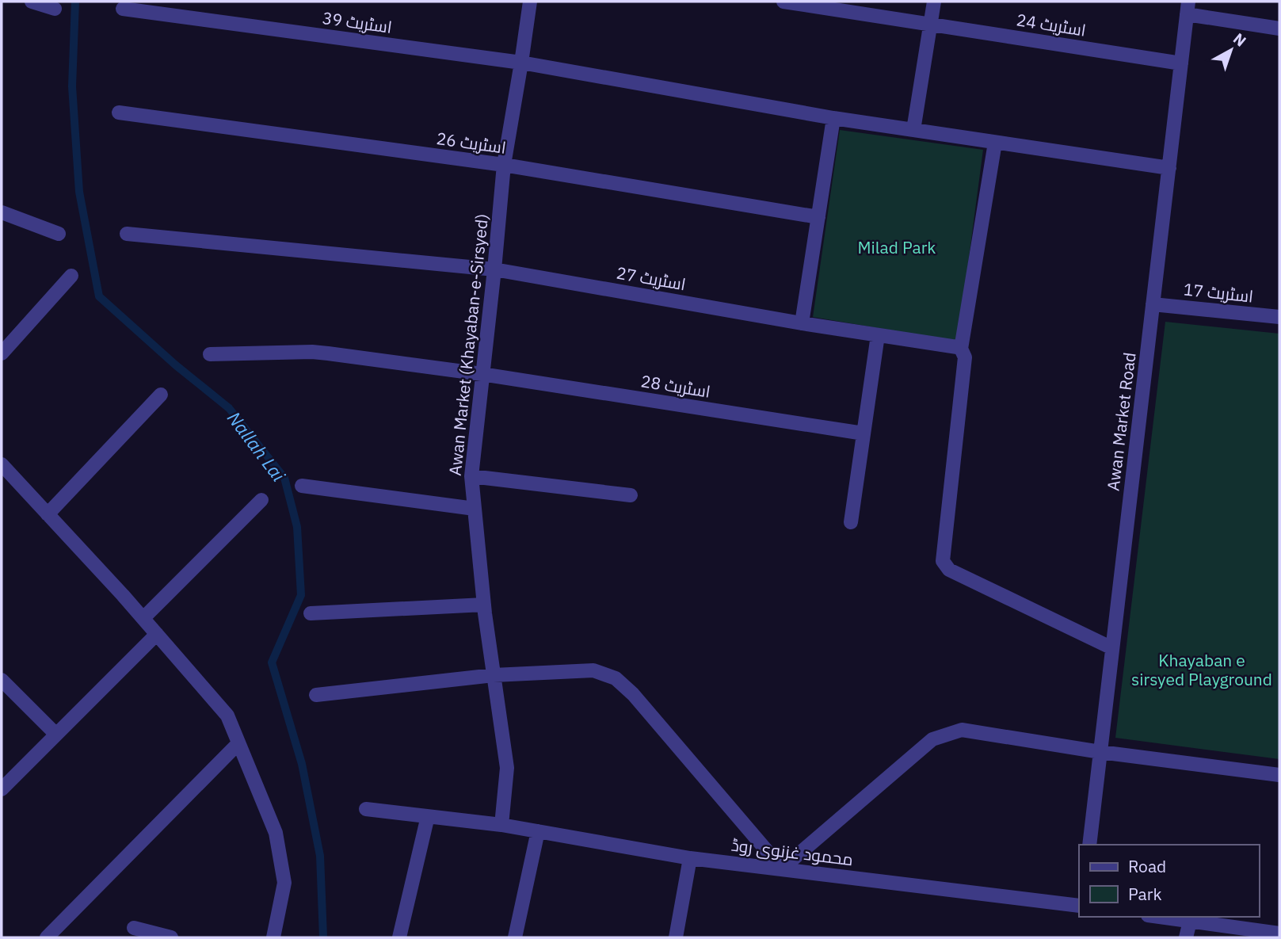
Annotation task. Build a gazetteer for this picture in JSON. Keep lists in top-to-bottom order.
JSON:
{
  "streets": {
    "street": [
      "اسٹریٹ 39",
      "اسٹریٹ 24",
      "اسٹریٹ 26",
      "اسٹریٹ 27",
      "اسٹریٹ 17",
      "Awan Market (Khayaban-e-Sirsyed)",
      "اسٹریٹ 28",
      "Awan Market Road",
      "محمود غزنوی روڈ"
    ]
  },
  "crossings": [
    ["اسٹریٹ 39", "Awan Market (Khayaban-e-Sirsyed)"],
    ["اسٹریٹ 39", "Awan Market Road"],
    ["اسٹریٹ 24", "Awan Market Road"],
    ["اسٹریٹ 26", "Awan Market (Khayaban-e-Sirsyed)"],
    ["اسٹریٹ 27", "Awan Market (Khayaban-e-Sirsyed)"],
    ["اسٹریٹ 17", "Awan Market Road"],
    ["Awan Market (Khayaban-e-Sirsyed)", "اسٹریٹ 28"],
    ["Awan Market (Khayaban-e-Sirsyed)", "محمود غزنوی روڈ"]
  ],
  "water": ["Nallah Lai"],
  "parks": ["Milad Park", "Khayaban e sirsyed Playground"],
  "legend": ["Road", "Park"],
  "north": "top right"
}
